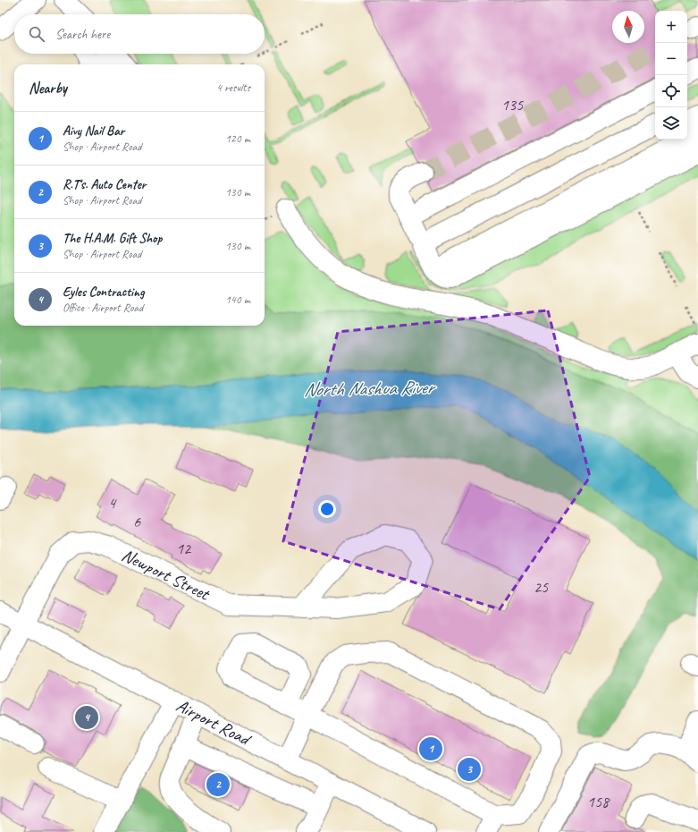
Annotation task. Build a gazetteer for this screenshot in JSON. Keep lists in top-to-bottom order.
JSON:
{
  "streets": {
    "main road": ["Newport Street", "Airport Road"]
  },
  "crossings": [
    ["Newport Street", "Airport Road"]
  ],
  "water": ["North Nashua River"],
  "house_numbers": [
    "135",
    "4",
    "6",
    "12",
    "25",
    "158"
  ],
  "north": "top",
  "page": {
    "map_buttons": ["+", "−"],
    "search": "Search here",
    "heading": ["Nearby", "4 results"],
    "list": [
      {
        "mark": "1",
        "name": "Aivy Nail Bar",
        "note": "Shop · Airport Road",
        "value": "120 m"
      },
      {
        "mark": "2",
        "name": "R.T's. Auto Center",
        "note": "Shop · Airport Road",
        "value": "130 m"
      },
      {
        "mark": "3",
        "name": "The H.A.M. Gift Shop",
        "note": "Shop · Airport Road",
        "value": "130 m"
      },
      {
        "mark": "4",
        "name": "Eyles Contracting",
        "note": "Office · Airport Road",
        "value": "140 m"
      }
    ],
    "pins": [
      "4",
      "1",
      "3",
      "2"
    ]
  }
}
